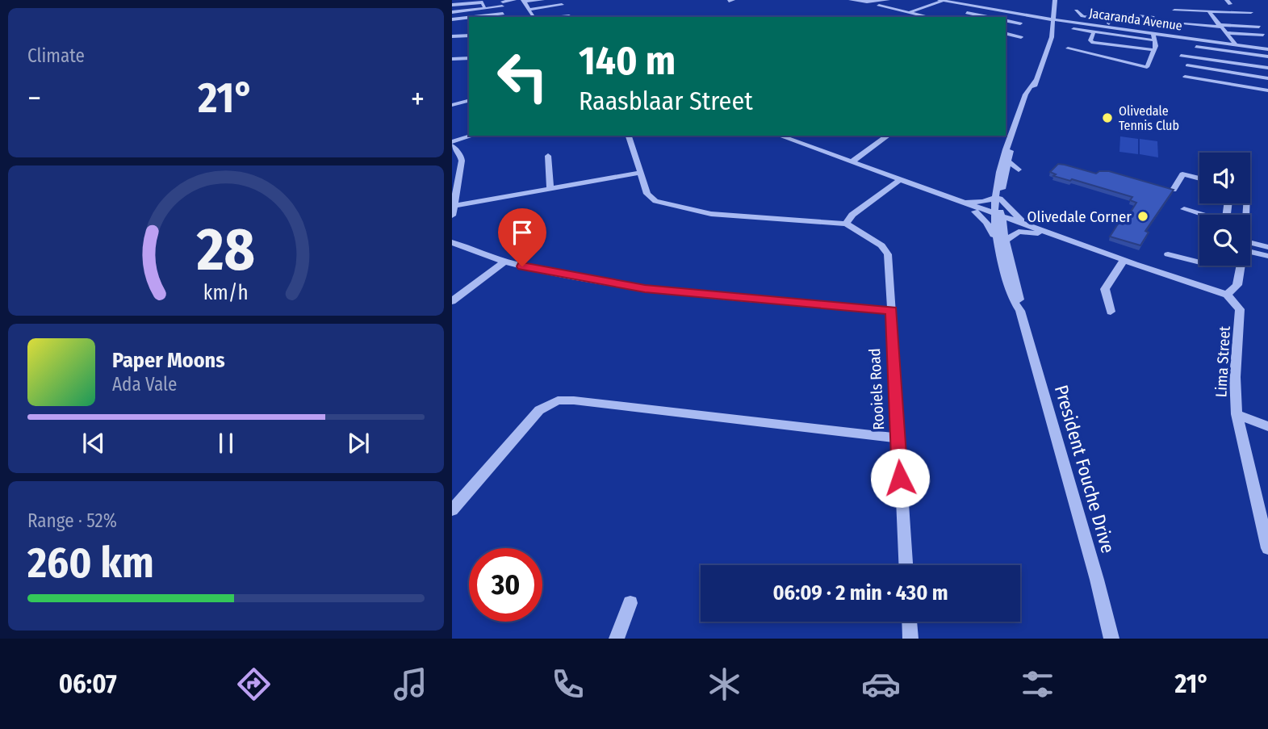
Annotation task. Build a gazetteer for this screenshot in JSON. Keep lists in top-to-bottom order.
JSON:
{
  "streets": {
    "street": [
      "Jacaranda Avenue",
      "Lima Street",
      "Rooiels Road",
      "President Fouche Drive"
    ]
  },
  "crossings": [
    ["Jacaranda Avenue", "President Fouche Drive"]
  ],
  "places": ["Olivedale Tennis Club", "Olivedale Corner"],
  "page": {
    "tile": [
      "Climate",
      ["Range · 52%", "260 km"]
    ],
    "turn": ["140 m", "Raasblaar Street"],
    "heat": ["−", "21°", "+"],
    "song": ["Paper Moons", "Ada Vale"],
    "limit": "30",
    "trip": "06:09 · 2 min · 430 m",
    "tabs": ["06:07", "21°"],
    "gauge": ["28", "km/h"]
  }
}
